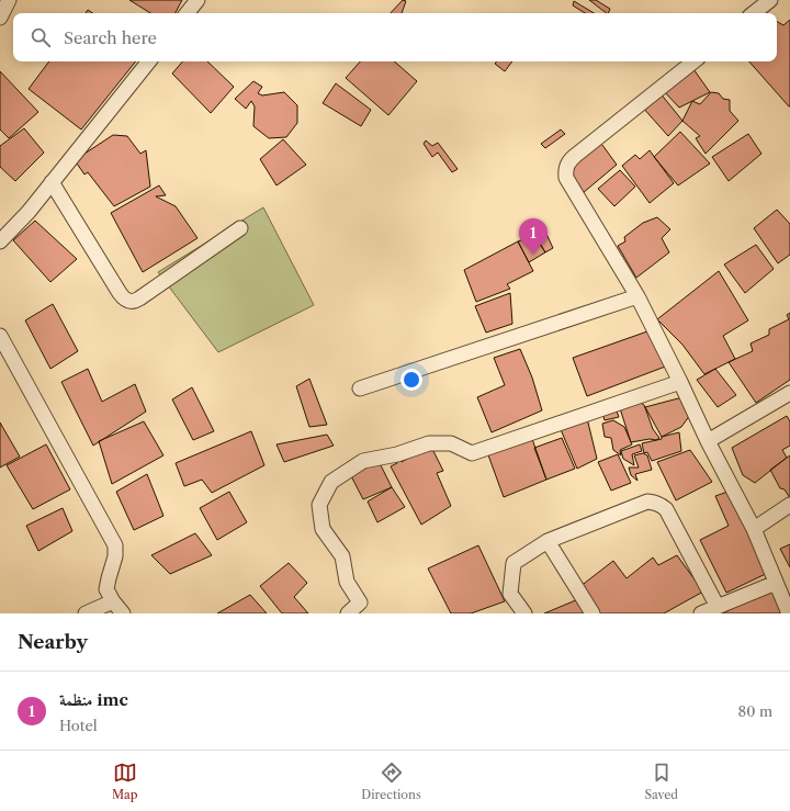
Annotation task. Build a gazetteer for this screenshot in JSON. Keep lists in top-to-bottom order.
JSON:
{
  "page": {
    "search": "Search here",
    "pins": "1",
    "heading": "Nearby",
    "list": [
      {
        "mark": "1",
        "name": "منظمة imc",
        "note": "Hotel",
        "value": "80 m"
      }
    ],
    "nav": ["Map", "Directions", "Saved"]
  }
}
